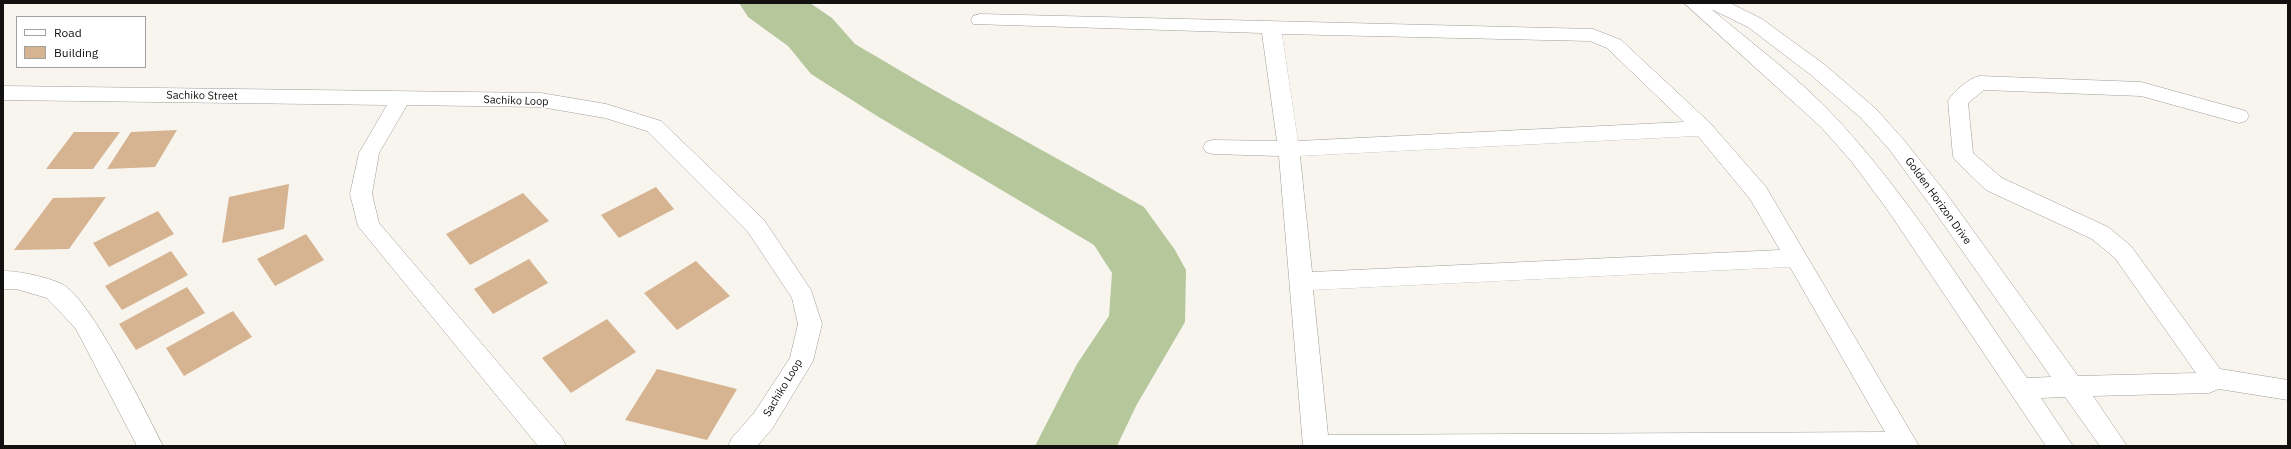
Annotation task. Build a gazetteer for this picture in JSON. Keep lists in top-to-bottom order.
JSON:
{
  "streets": {
    "street": ["Sachiko Street", "Sachiko Loop", "Golden Horizon Drive"]
  },
  "crossings": [
    ["Sachiko Street", "Sachiko Loop"]
  ],
  "legend": ["Road", "Building"]
}
